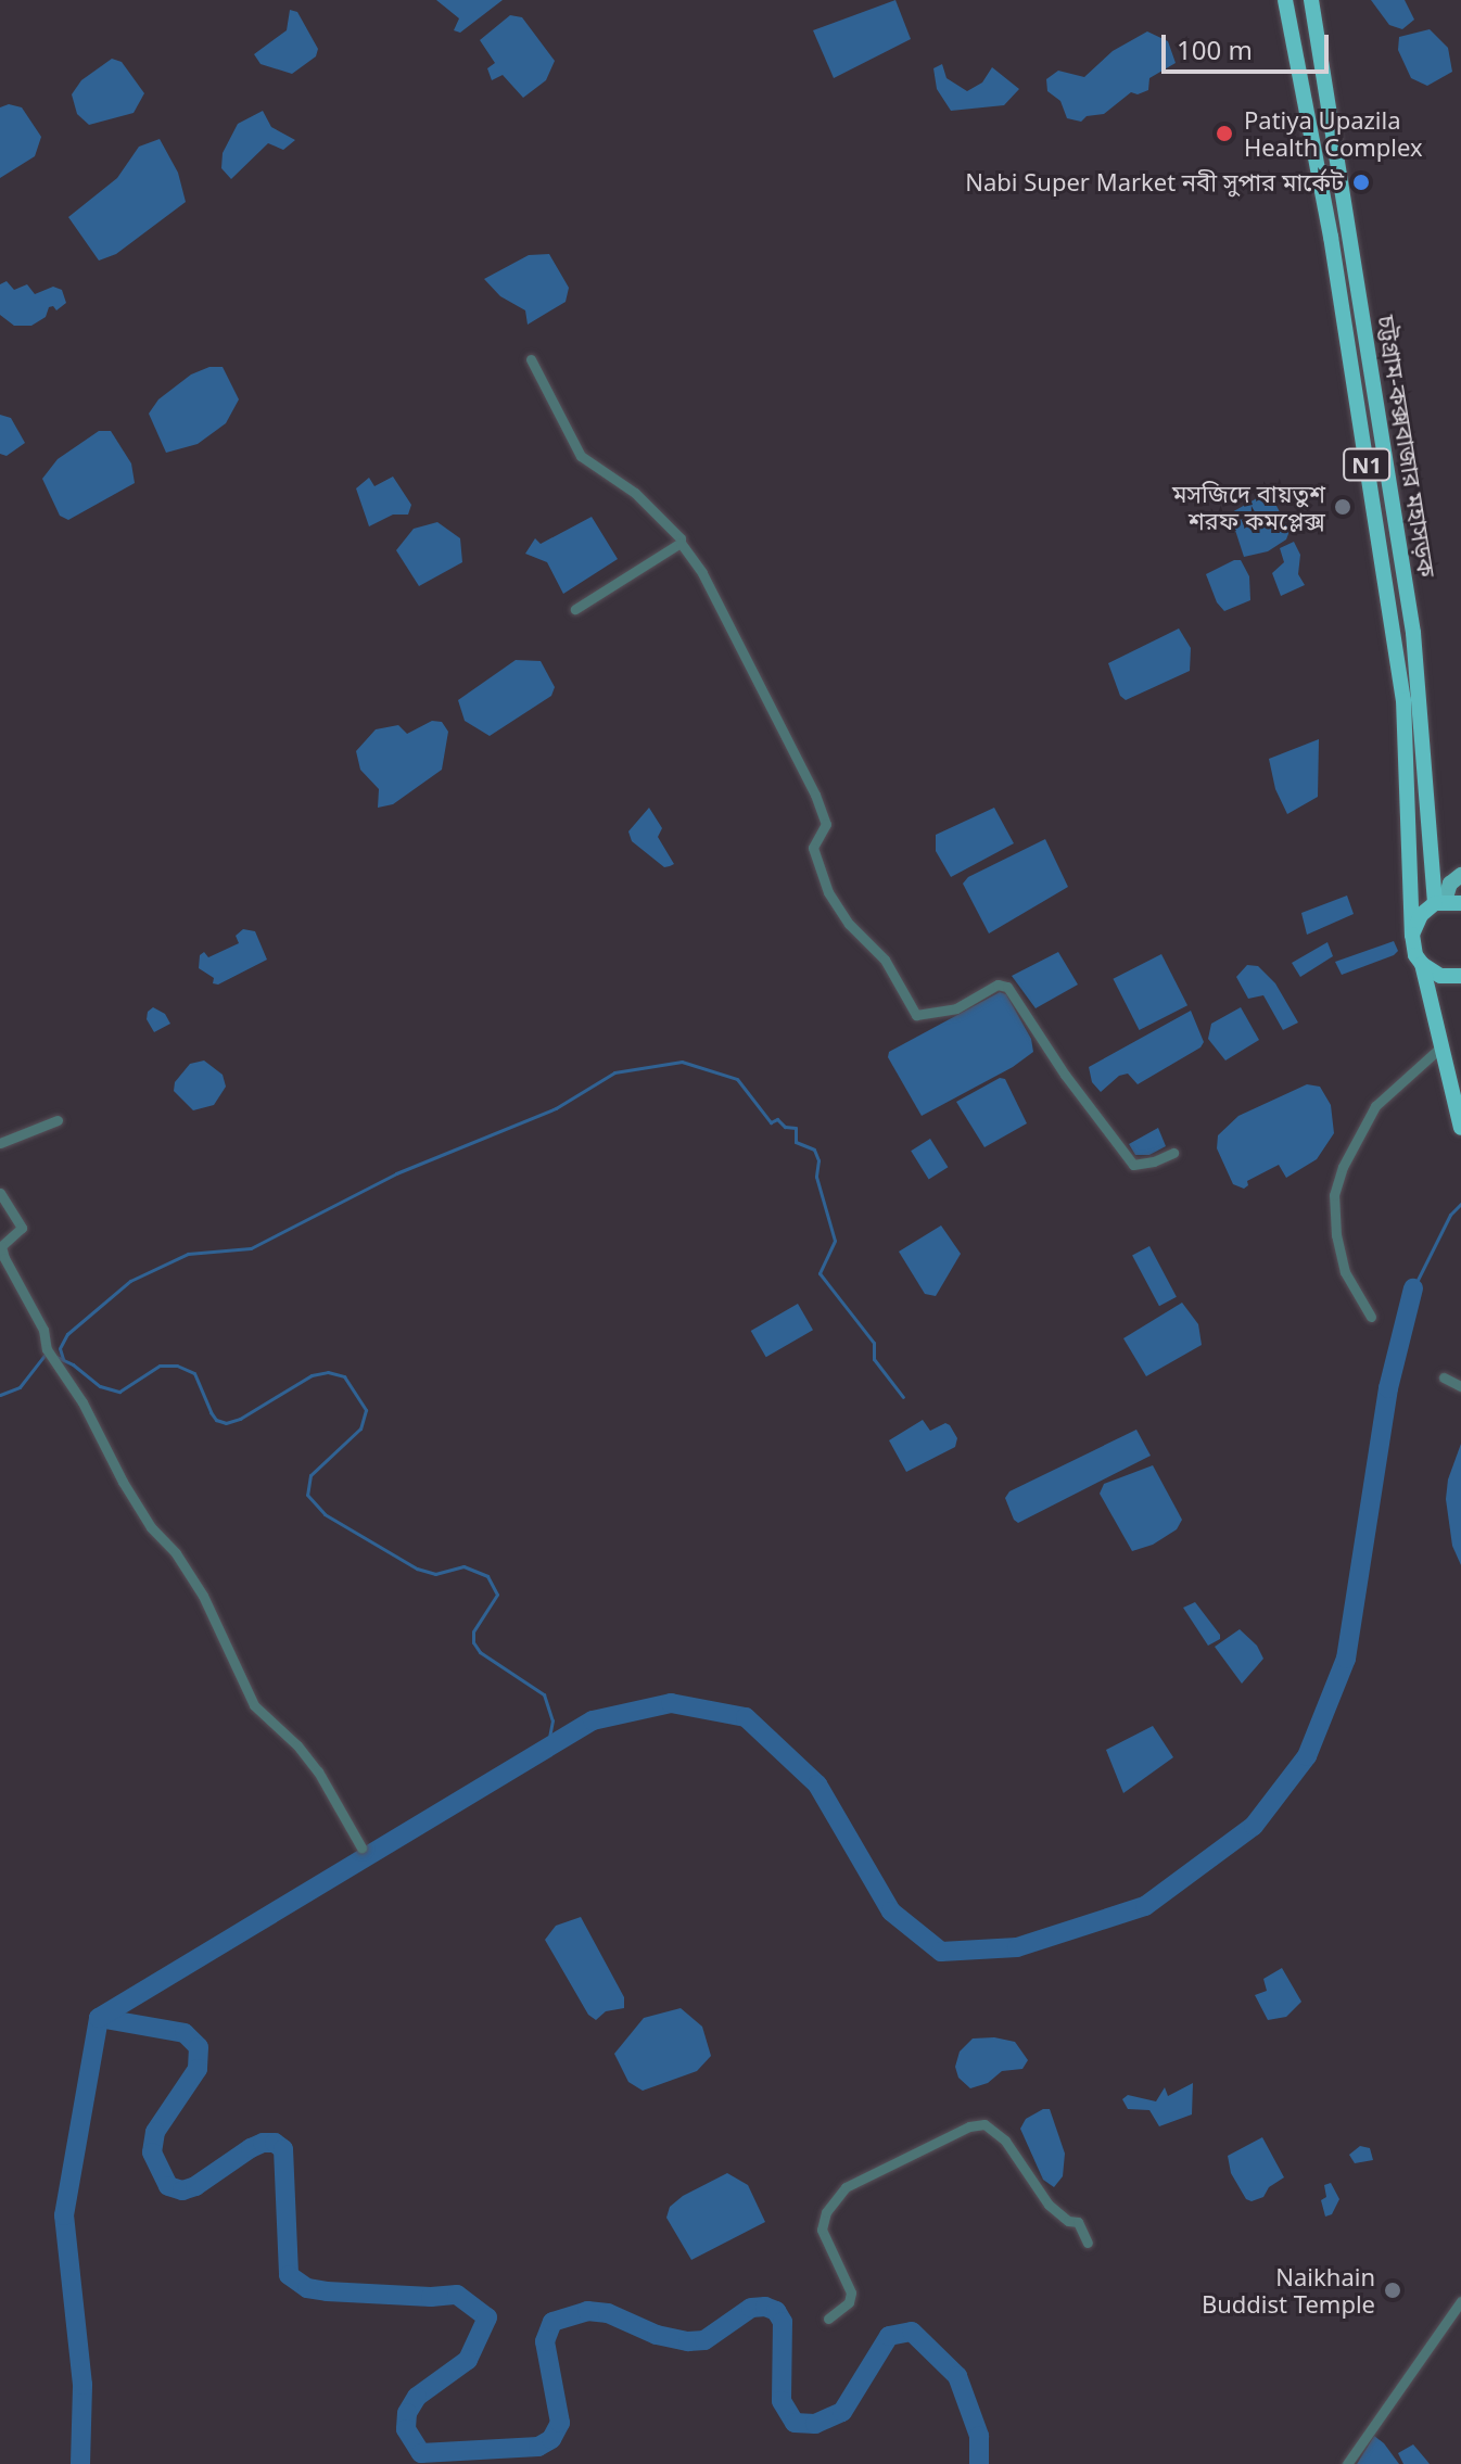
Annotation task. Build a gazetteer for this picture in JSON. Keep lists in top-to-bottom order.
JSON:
{
  "streets": {
    "highway": ["চট্টগ্রাম-কক্সবাজার মহাসড়ক", "N1"]
  },
  "crossings": [
    ["চট্টগ্রাম-কক্সবাজার মহাসড়ক", "N1"]
  ],
  "places": [
    "Patiya Upazila Health Complex",
    "Nabi Super Market নবী সুপার মার্কেট",
    "মসজিদে বায়তুশ শরফ কমপ্লেক্স",
    "Naikhain Buddist Temple"
  ],
  "scale_bar": "100 m"
}
